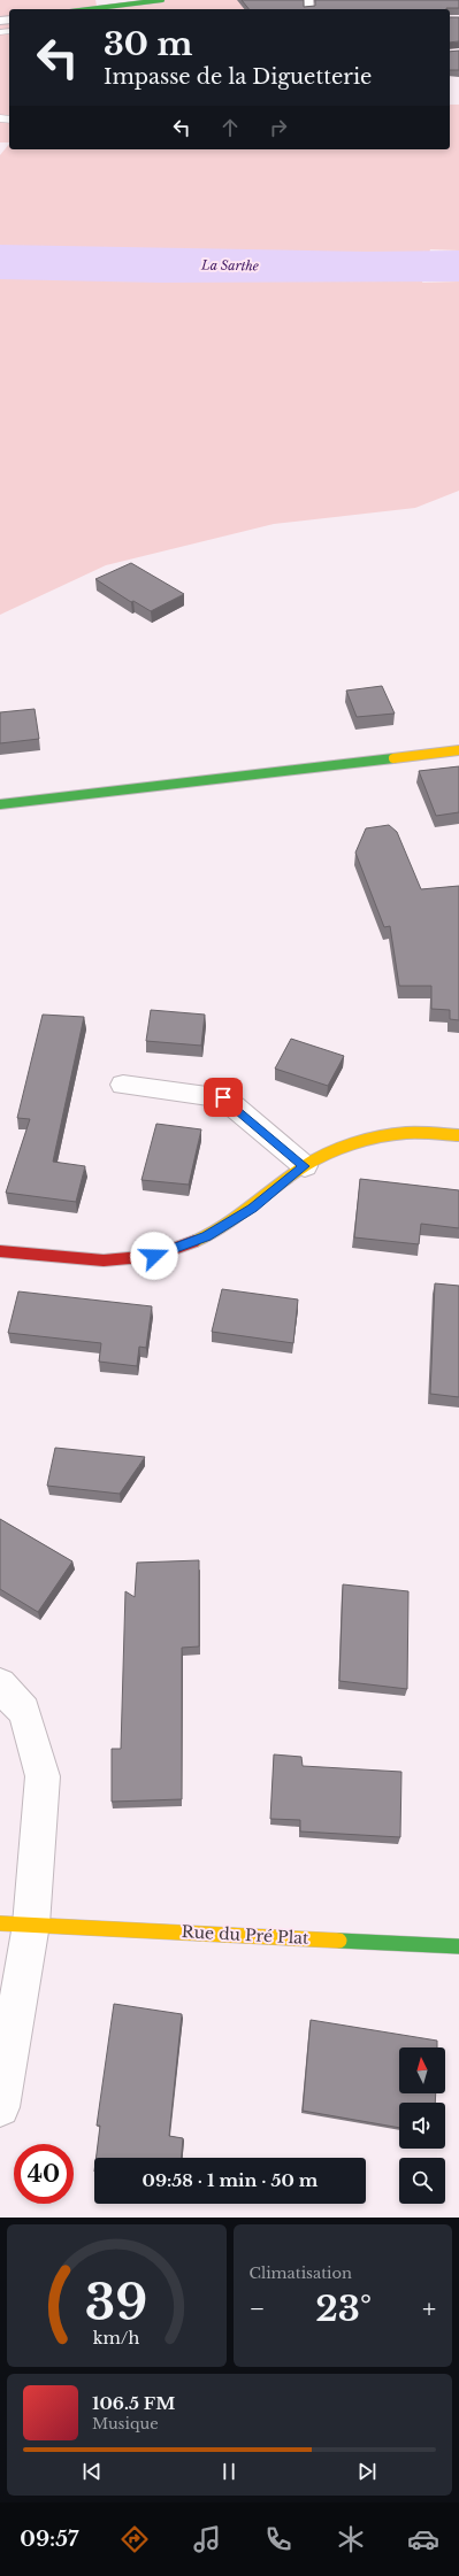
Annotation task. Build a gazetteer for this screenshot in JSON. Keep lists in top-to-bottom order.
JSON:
{
  "streets": {
    "street": ["Rue du Pré Plat"]
  },
  "water": ["La Sarthe"],
  "north": "top",
  "page": {
    "turn": ["30 m", "Impasse de la Diguetterie"],
    "limit": "40",
    "trip": "09:58 · 1 min · 50 m",
    "tile": "Climatisation",
    "heat": ["−", "23°", "+"],
    "song": ["106.5 FM", "Musique"],
    "tabs": "09:57",
    "gauge": ["39", "km/h"]
  }
}
